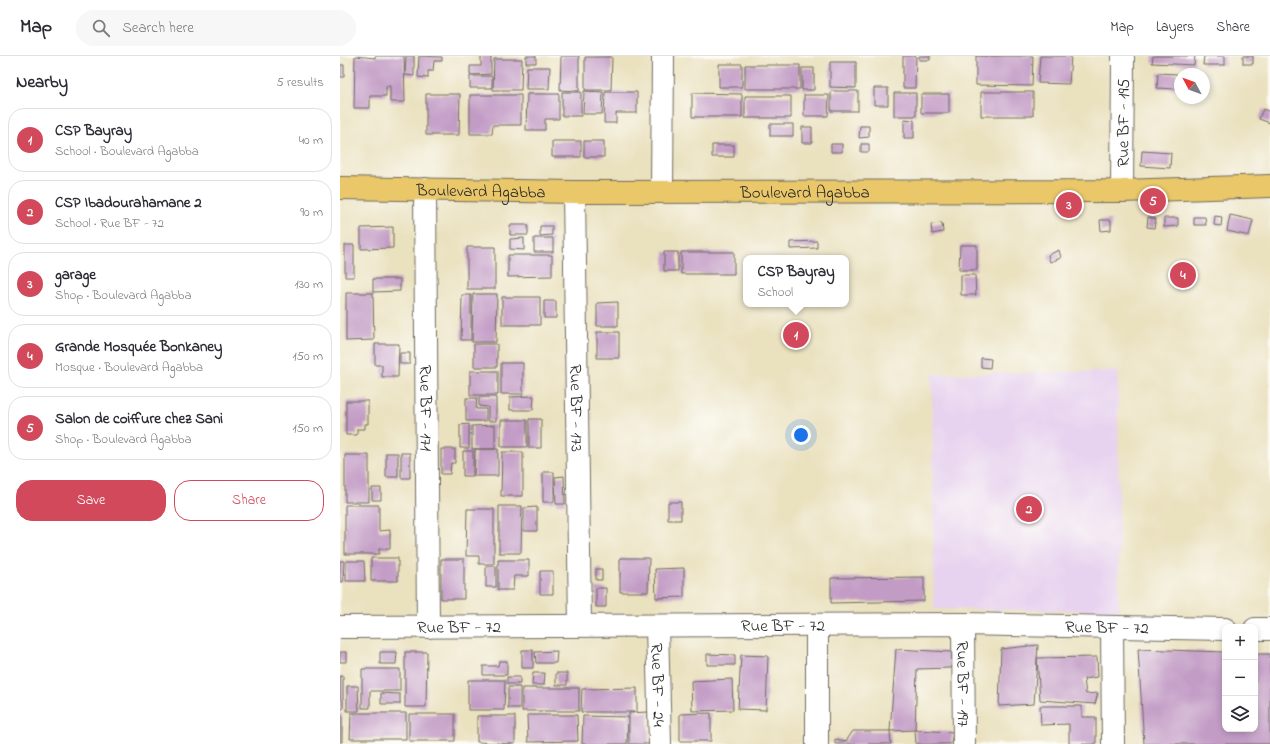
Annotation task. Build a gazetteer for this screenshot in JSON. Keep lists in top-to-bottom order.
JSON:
{
  "streets": {
    "main road": ["Boulevard Agabba"],
    "street": [
      "Rue BF - 195",
      "Rue BF - 171",
      "Rue BF - 173",
      "Rue BF - 72",
      "Rue BF - 197",
      "Rue BF - 24"
    ]
  },
  "crossings": [
    ["Rue BF - 195", "Boulevard Agabba"],
    ["Boulevard Agabba", "Rue BF - 171"],
    ["Boulevard Agabba", "Rue BF - 173"],
    ["Rue BF - 171", "Rue BF - 72"],
    ["Rue BF - 173", "Rue BF - 72"],
    ["Rue BF - 72", "Rue BF - 197"],
    ["Rue BF - 72", "Rue BF - 24"]
  ],
  "north": "top left",
  "page": {
    "header": "Map",
    "search": "Search here",
    "nav": ["Map", "Layers", "Share"],
    "heading": ["Nearby", "5 results"],
    "list": [
      {
        "mark": "1",
        "name": "CSP Bayray",
        "note": "School · Boulevard Agabba",
        "value": "40 m"
      },
      {
        "mark": "2",
        "name": "CSP Ibadourahamane 2",
        "note": "School · Rue BF - 72",
        "value": "90 m"
      },
      {
        "mark": "3",
        "name": "garage",
        "note": "Shop · Boulevard Agabba",
        "value": "130 m"
      },
      {
        "mark": "4",
        "name": "Grande Mosquée Bonkaney",
        "note": "Mosque · Boulevard Agabba",
        "value": "150 m"
      },
      {
        "mark": "5",
        "name": "Salon de coiffure chez Sani",
        "note": "Shop · Boulevard Agabba",
        "value": "150 m"
      }
    ],
    "pins": [
      "5",
      "3",
      "4",
      "1",
      "2"
    ],
    "popup": ["CSP Bayray", "School"],
    "buttons": ["Save", "Share"],
    "map_buttons": ["+", "−"]
  }
}
